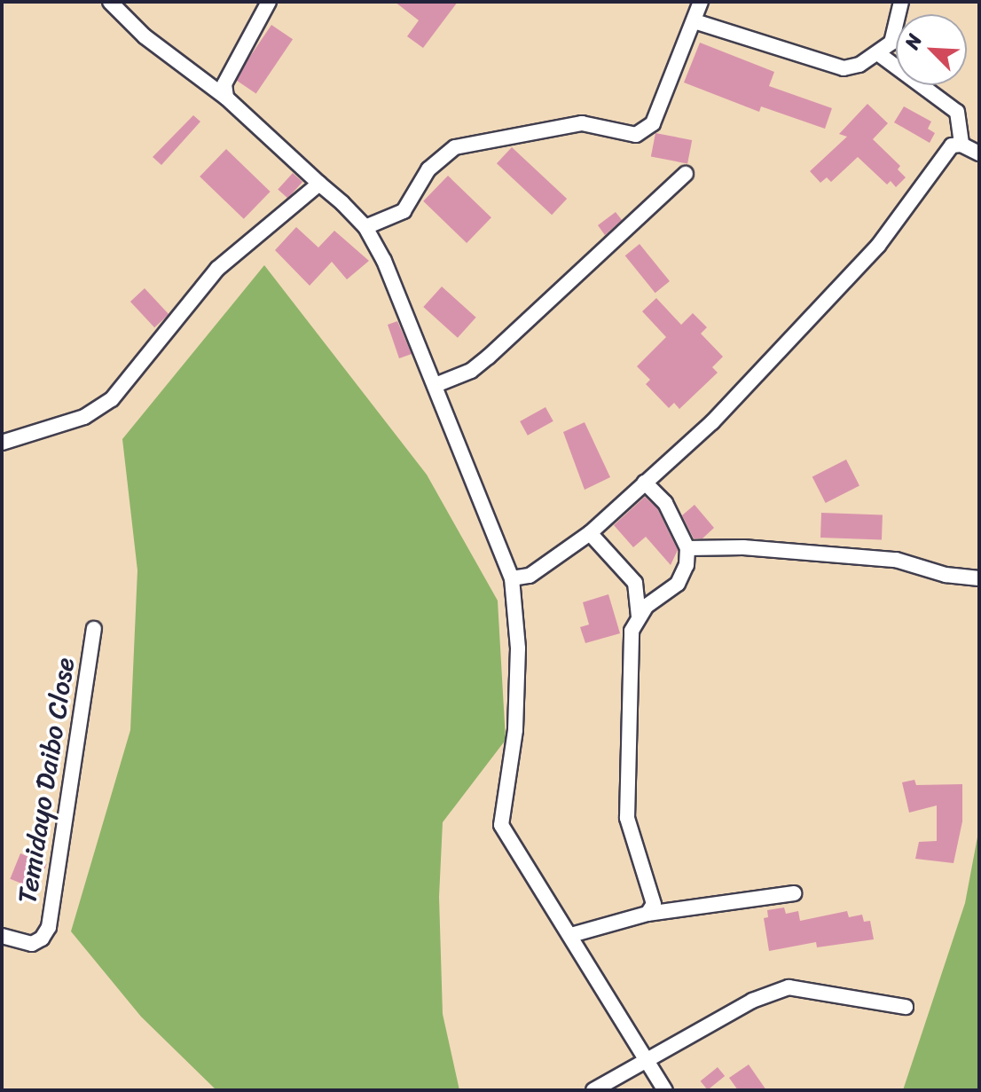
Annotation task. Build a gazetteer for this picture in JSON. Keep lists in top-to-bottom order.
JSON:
{
  "streets": {
    "street": ["Temidayo Daibo Close"]
  },
  "north": "top left"
}
